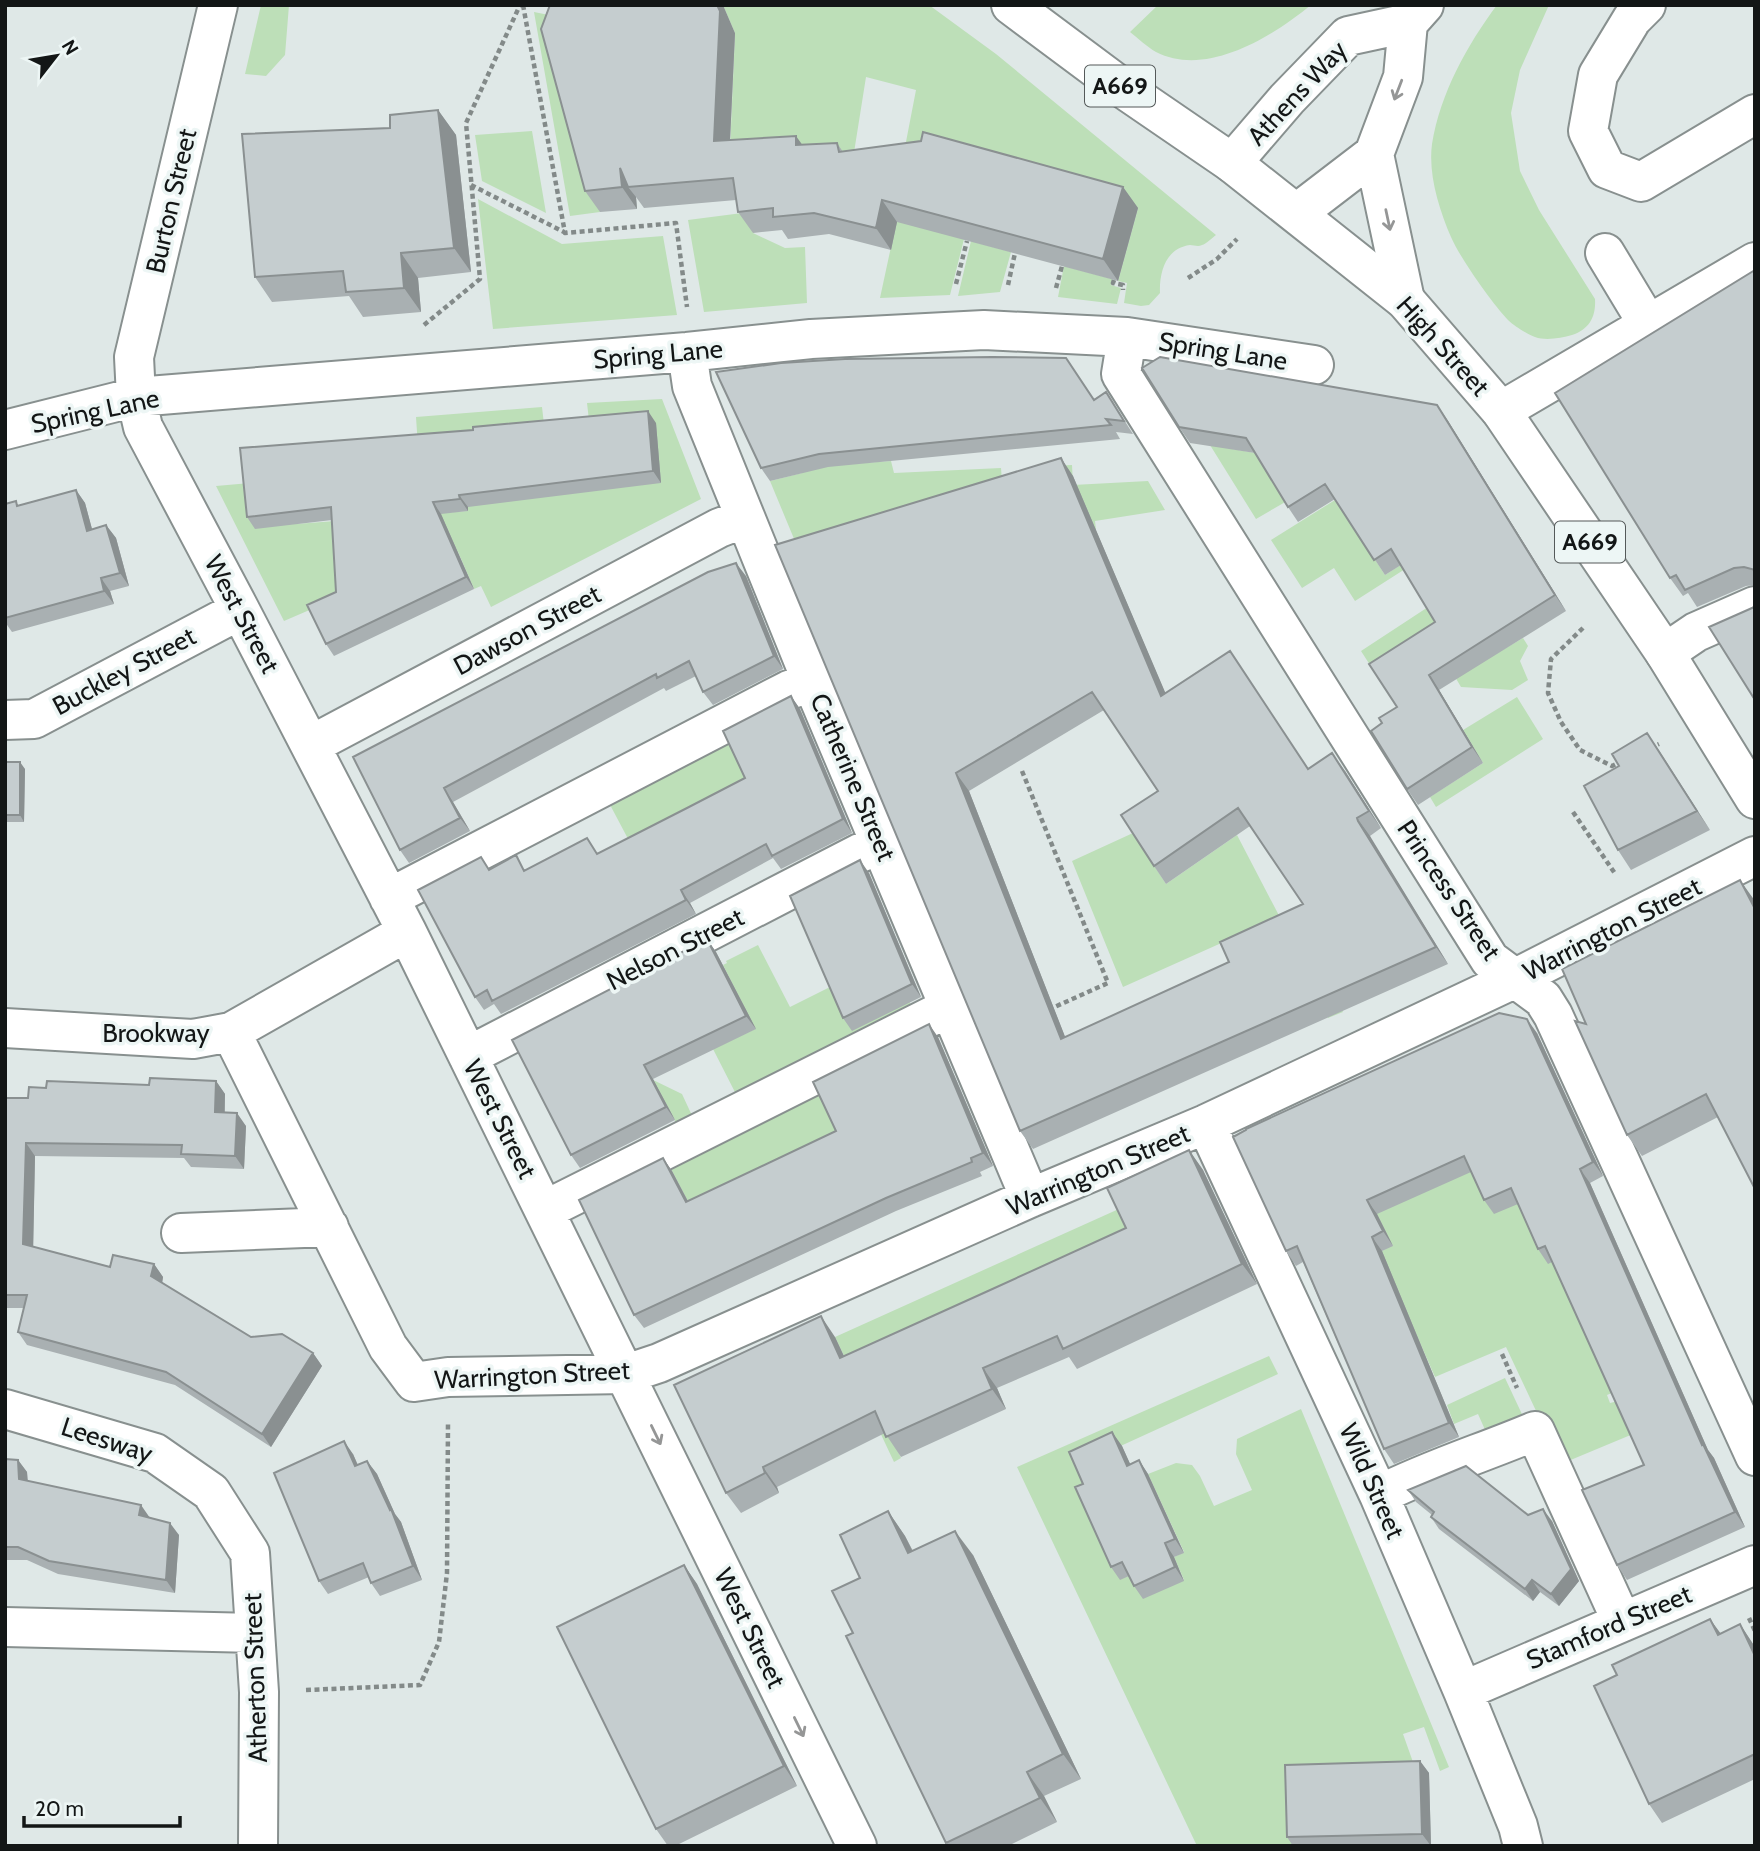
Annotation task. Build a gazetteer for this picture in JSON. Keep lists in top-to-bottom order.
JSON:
{
  "streets": {
    "street": [
      "A669",
      "Athens Way",
      "Burton Street",
      "High Street",
      "Spring Lane",
      "West Street",
      "Dawson Street",
      "Buckley Street",
      "Catherine Street",
      "Princess Street",
      "Warrington Street",
      "Nelson Street",
      "Brookway",
      "Leesway",
      "Wild Street",
      "Stamford Street",
      "Atherton Street"
    ]
  },
  "crossings": [
    ["Athens Way", "High Street"],
    ["Burton Street", "Spring Lane"],
    ["Burton Street", "West Street"],
    ["Spring Lane", "West Street"],
    ["Spring Lane", "Catherine Street"],
    ["Spring Lane", "Princess Street"],
    ["West Street", "Dawson Street"],
    ["West Street", "Buckley Street"],
    ["West Street", "Warrington Street"],
    ["West Street", "Nelson Street"],
    ["West Street", "Brookway"],
    ["Dawson Street", "Catherine Street"],
    ["Catherine Street", "Warrington Street"],
    ["Catherine Street", "Nelson Street"],
    ["Princess Street", "Warrington Street"],
    ["Warrington Street", "Wild Street"],
    ["Leesway", "Atherton Street"],
    ["Wild Street", "Stamford Street"]
  ],
  "one_way": ["Athens Way"],
  "scale_bar": "20 m",
  "north": "top right"
}
